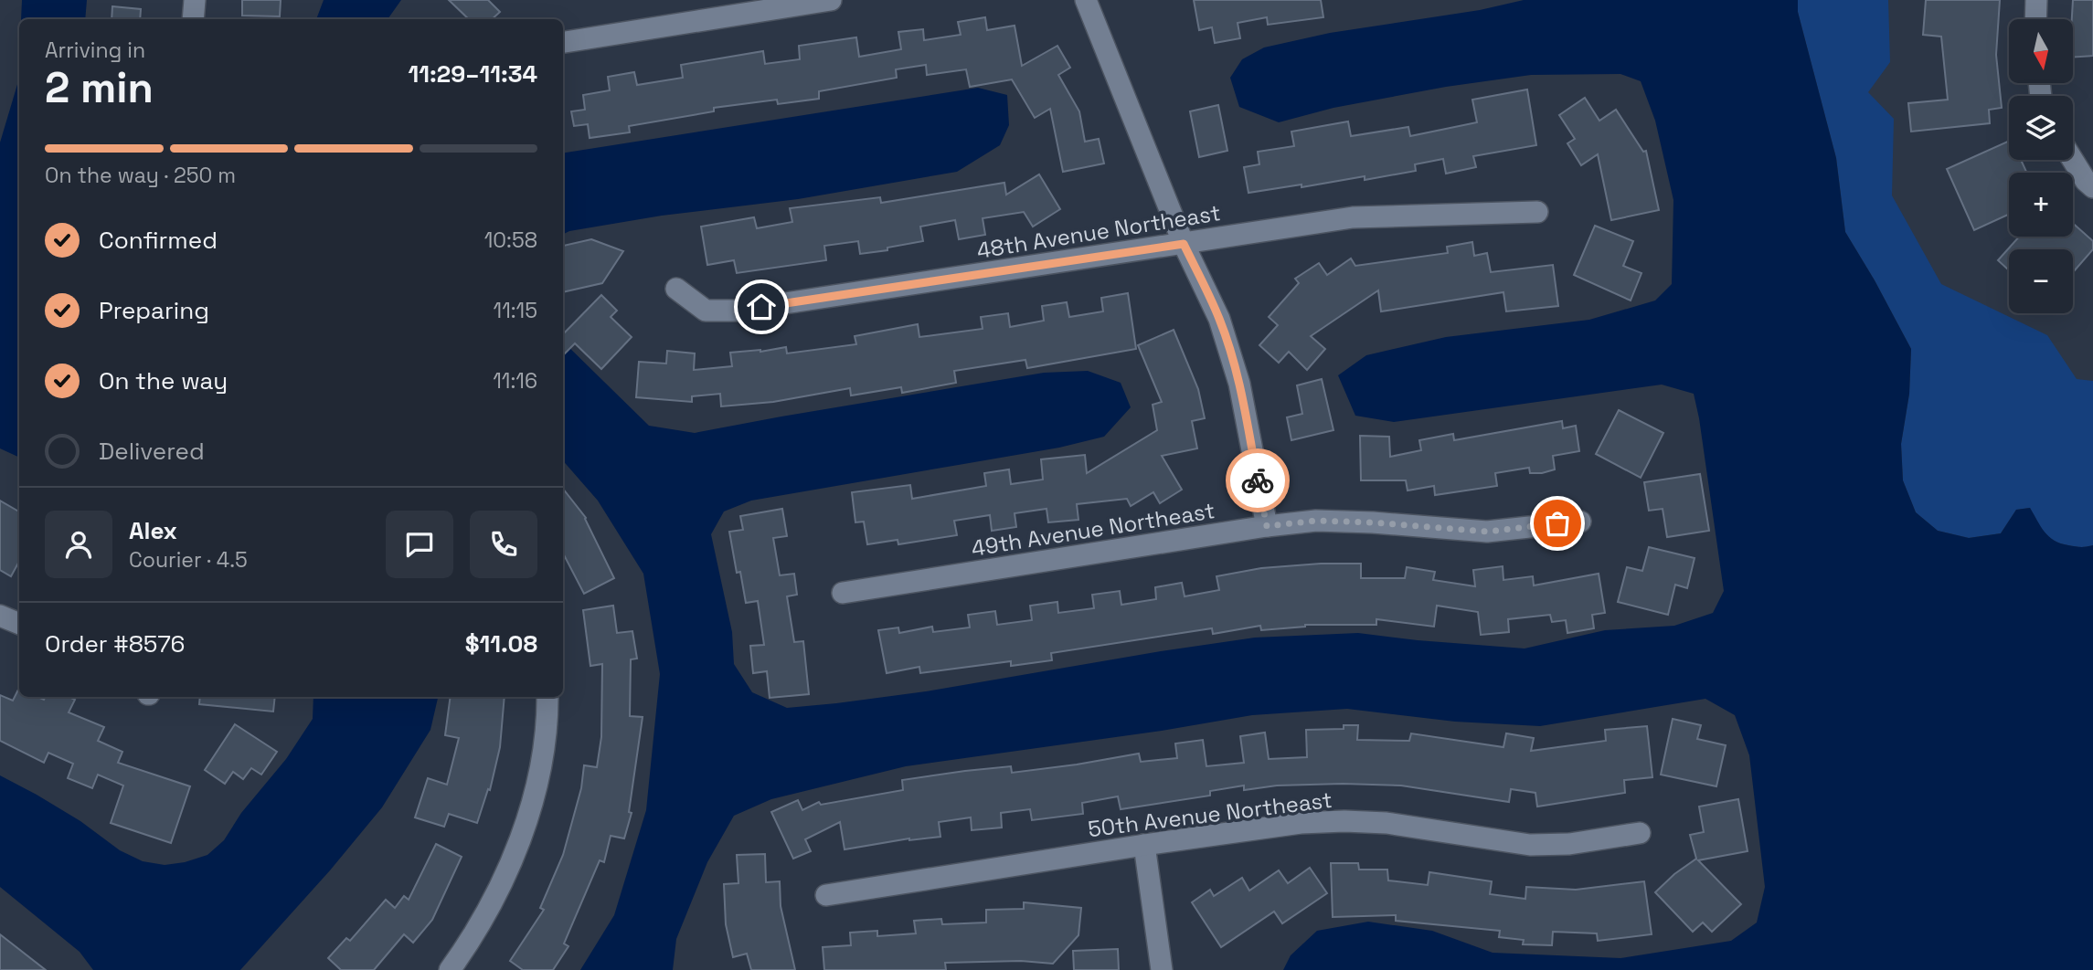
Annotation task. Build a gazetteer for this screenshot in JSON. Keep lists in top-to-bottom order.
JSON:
{
  "streets": {
    "street": ["48th Avenue Northeast", "49th Avenue Northeast", "50th Avenue Northeast"]
  },
  "north": "bottom",
  "page": {
    "map_buttons": ["+", "−"],
    "heading": ["2 min", "Arriving in", "11:29–11:34"],
    "panel": [
      "Alex",
      "Courier · 4.5",
      "Order #8576",
      "$11.08"
    ],
    "bar": "On the way · 250 m",
    "list": [
      ["Confirmed", "10:58"],
      ["Preparing", "11:15"],
      ["On the way", "11:16"],
      "Delivered"
    ]
  }
}
